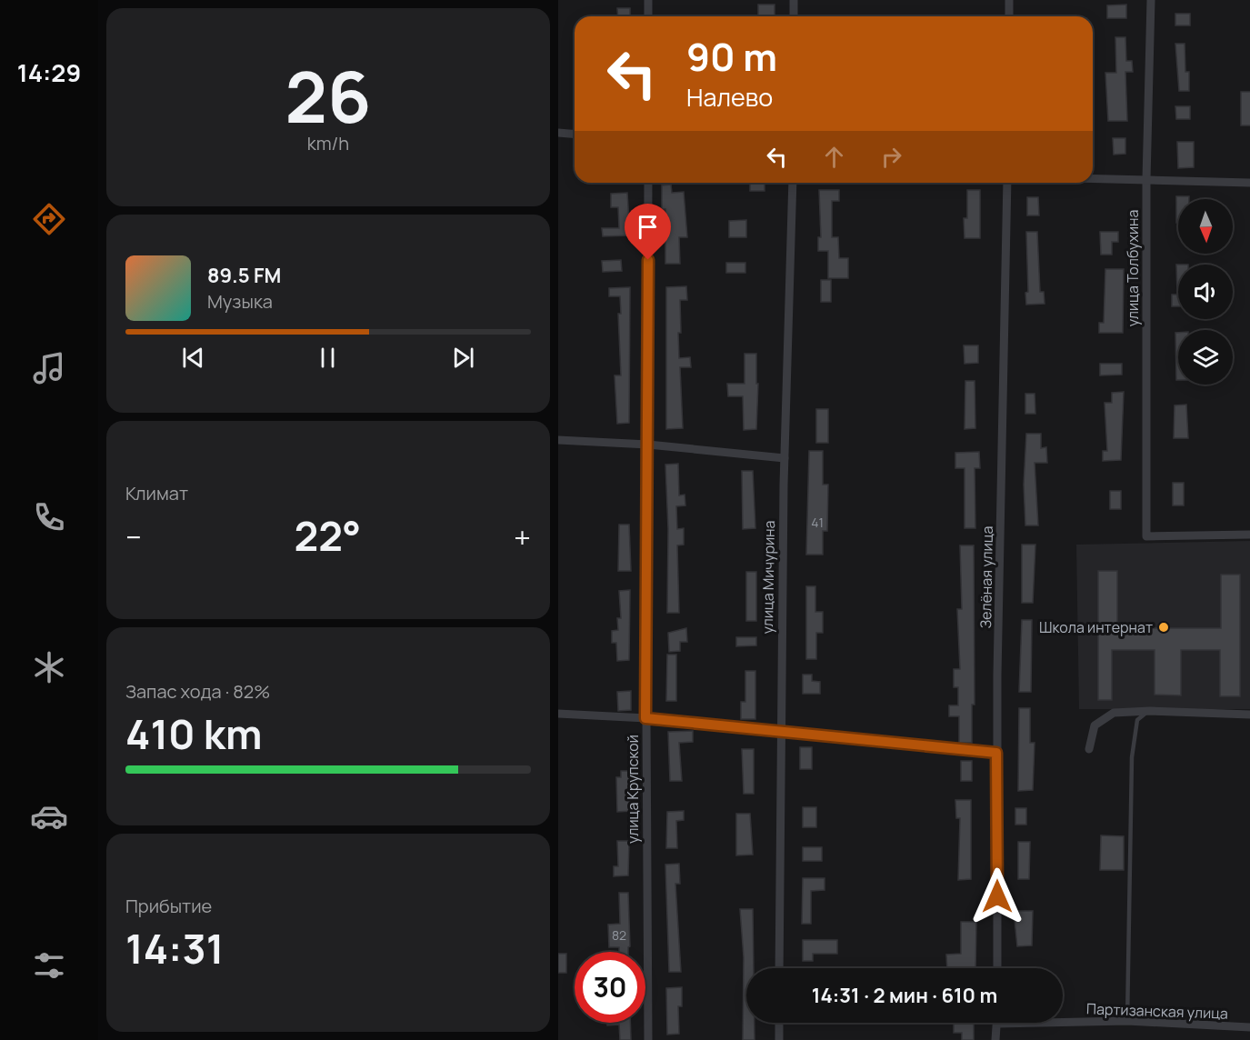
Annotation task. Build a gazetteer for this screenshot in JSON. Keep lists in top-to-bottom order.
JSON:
{
  "streets": {
    "street": [
      "улица Толбухина",
      "улица Мичурина",
      "Зелёная улица",
      "улица Крупской",
      "Партизанская улица"
    ]
  },
  "places": ["Школа интернат"],
  "house_numbers": ["41", "82"],
  "north": "bottom",
  "page": {
    "tabs": "14:29",
    "tile": [
      ["26", "km/h"],
      "Климат",
      ["Запас хода · 82%", "410 km"],
      ["Прибытие", "14:31"]
    ],
    "turn": ["90 m", "Налево"],
    "song": ["89.5 FM", "Музыка"],
    "heat": ["−", "22°", "+"],
    "limit": "30",
    "trip": "14:31 · 2 мин · 610 m"
  }
}
